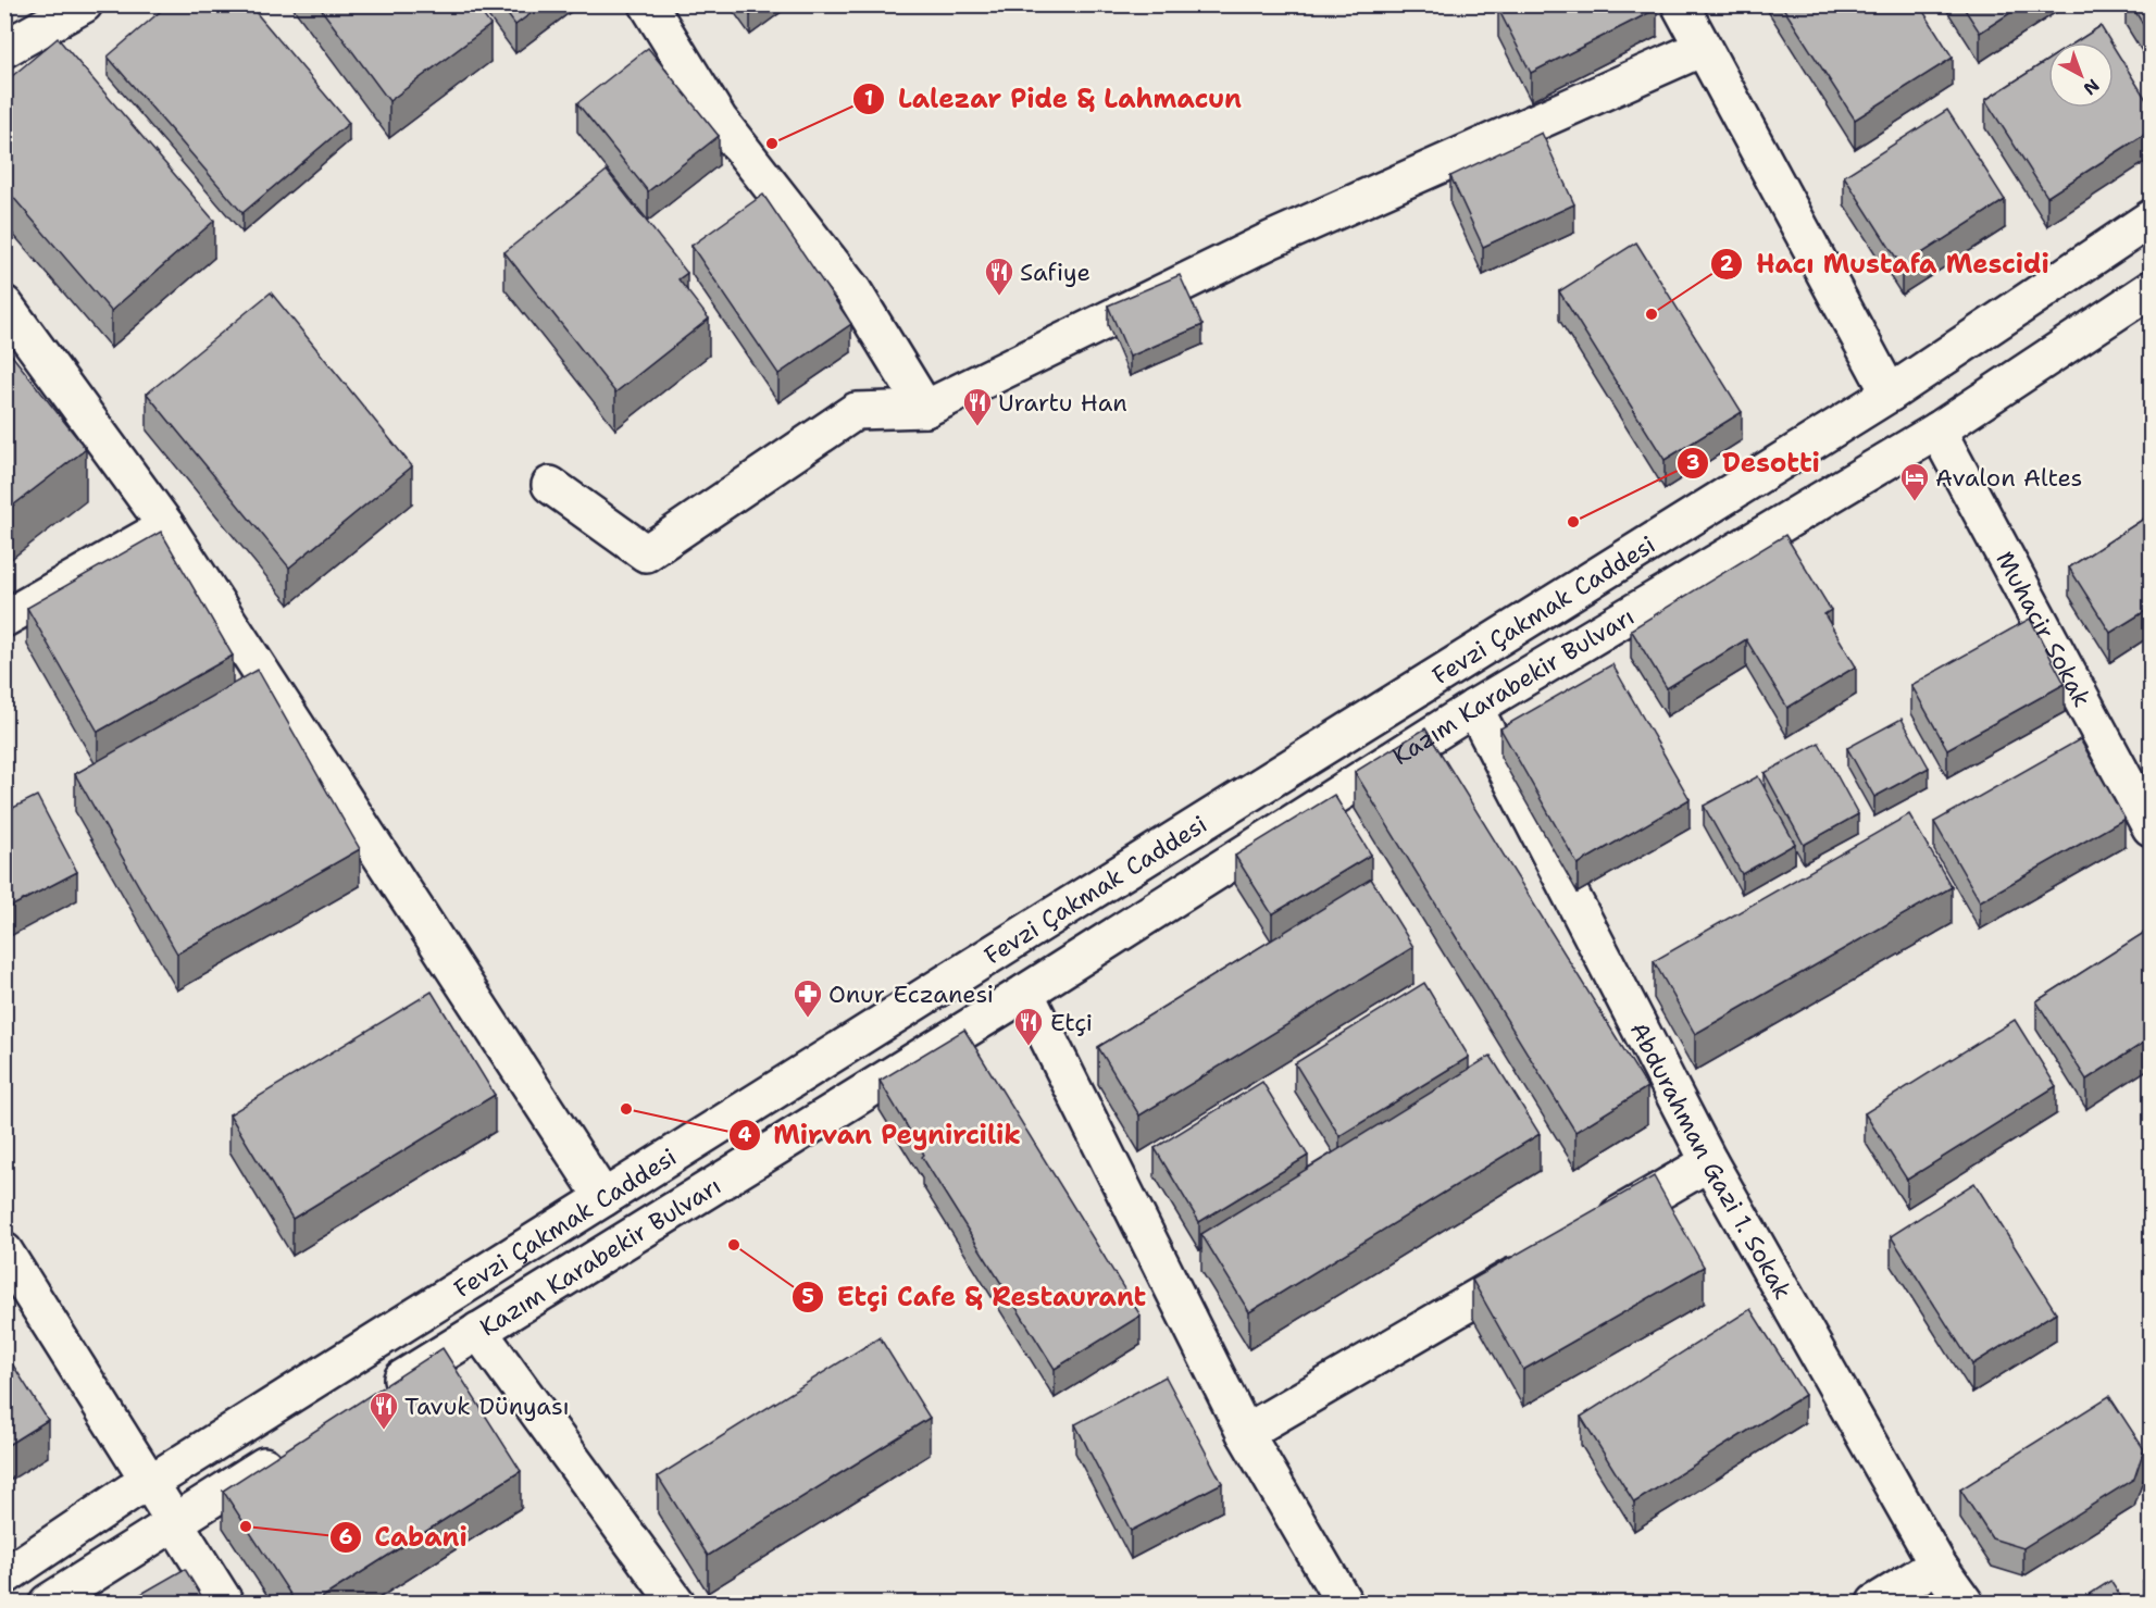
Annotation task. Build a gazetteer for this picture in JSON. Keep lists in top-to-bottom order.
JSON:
{
  "streets": {
    "street": [
      "Fevzi Çakmak Caddesi",
      "Muhacir Sokak",
      "Kazım Karabekir Bulvarı",
      "Abdurahman Gazi 1. Sokak"
    ]
  },
  "crossings": [
    ["Muhacir Sokak", "Kazım Karabekir Bulvarı"],
    ["Kazım Karabekir Bulvarı", "Abdurahman Gazi 1. Sokak"]
  ],
  "places": {
    "other": [
      "Lalezar Pide & Lahmacun",
      "Hacı Mustafa Mescidi",
      "Desotti",
      "Mirvan Peynircilik",
      "Etçi Cafe & Restaurant",
      "Cabani"
    ],
    "restaurant": [
      "Safiye",
      "Urartu Han",
      "Etçi",
      "Tavuk Dünyası"
    ],
    "hotel": ["Avalon Altes"],
    "pharmacy": ["Onur Eczanesi"]
  },
  "north": "bottom right"
}
